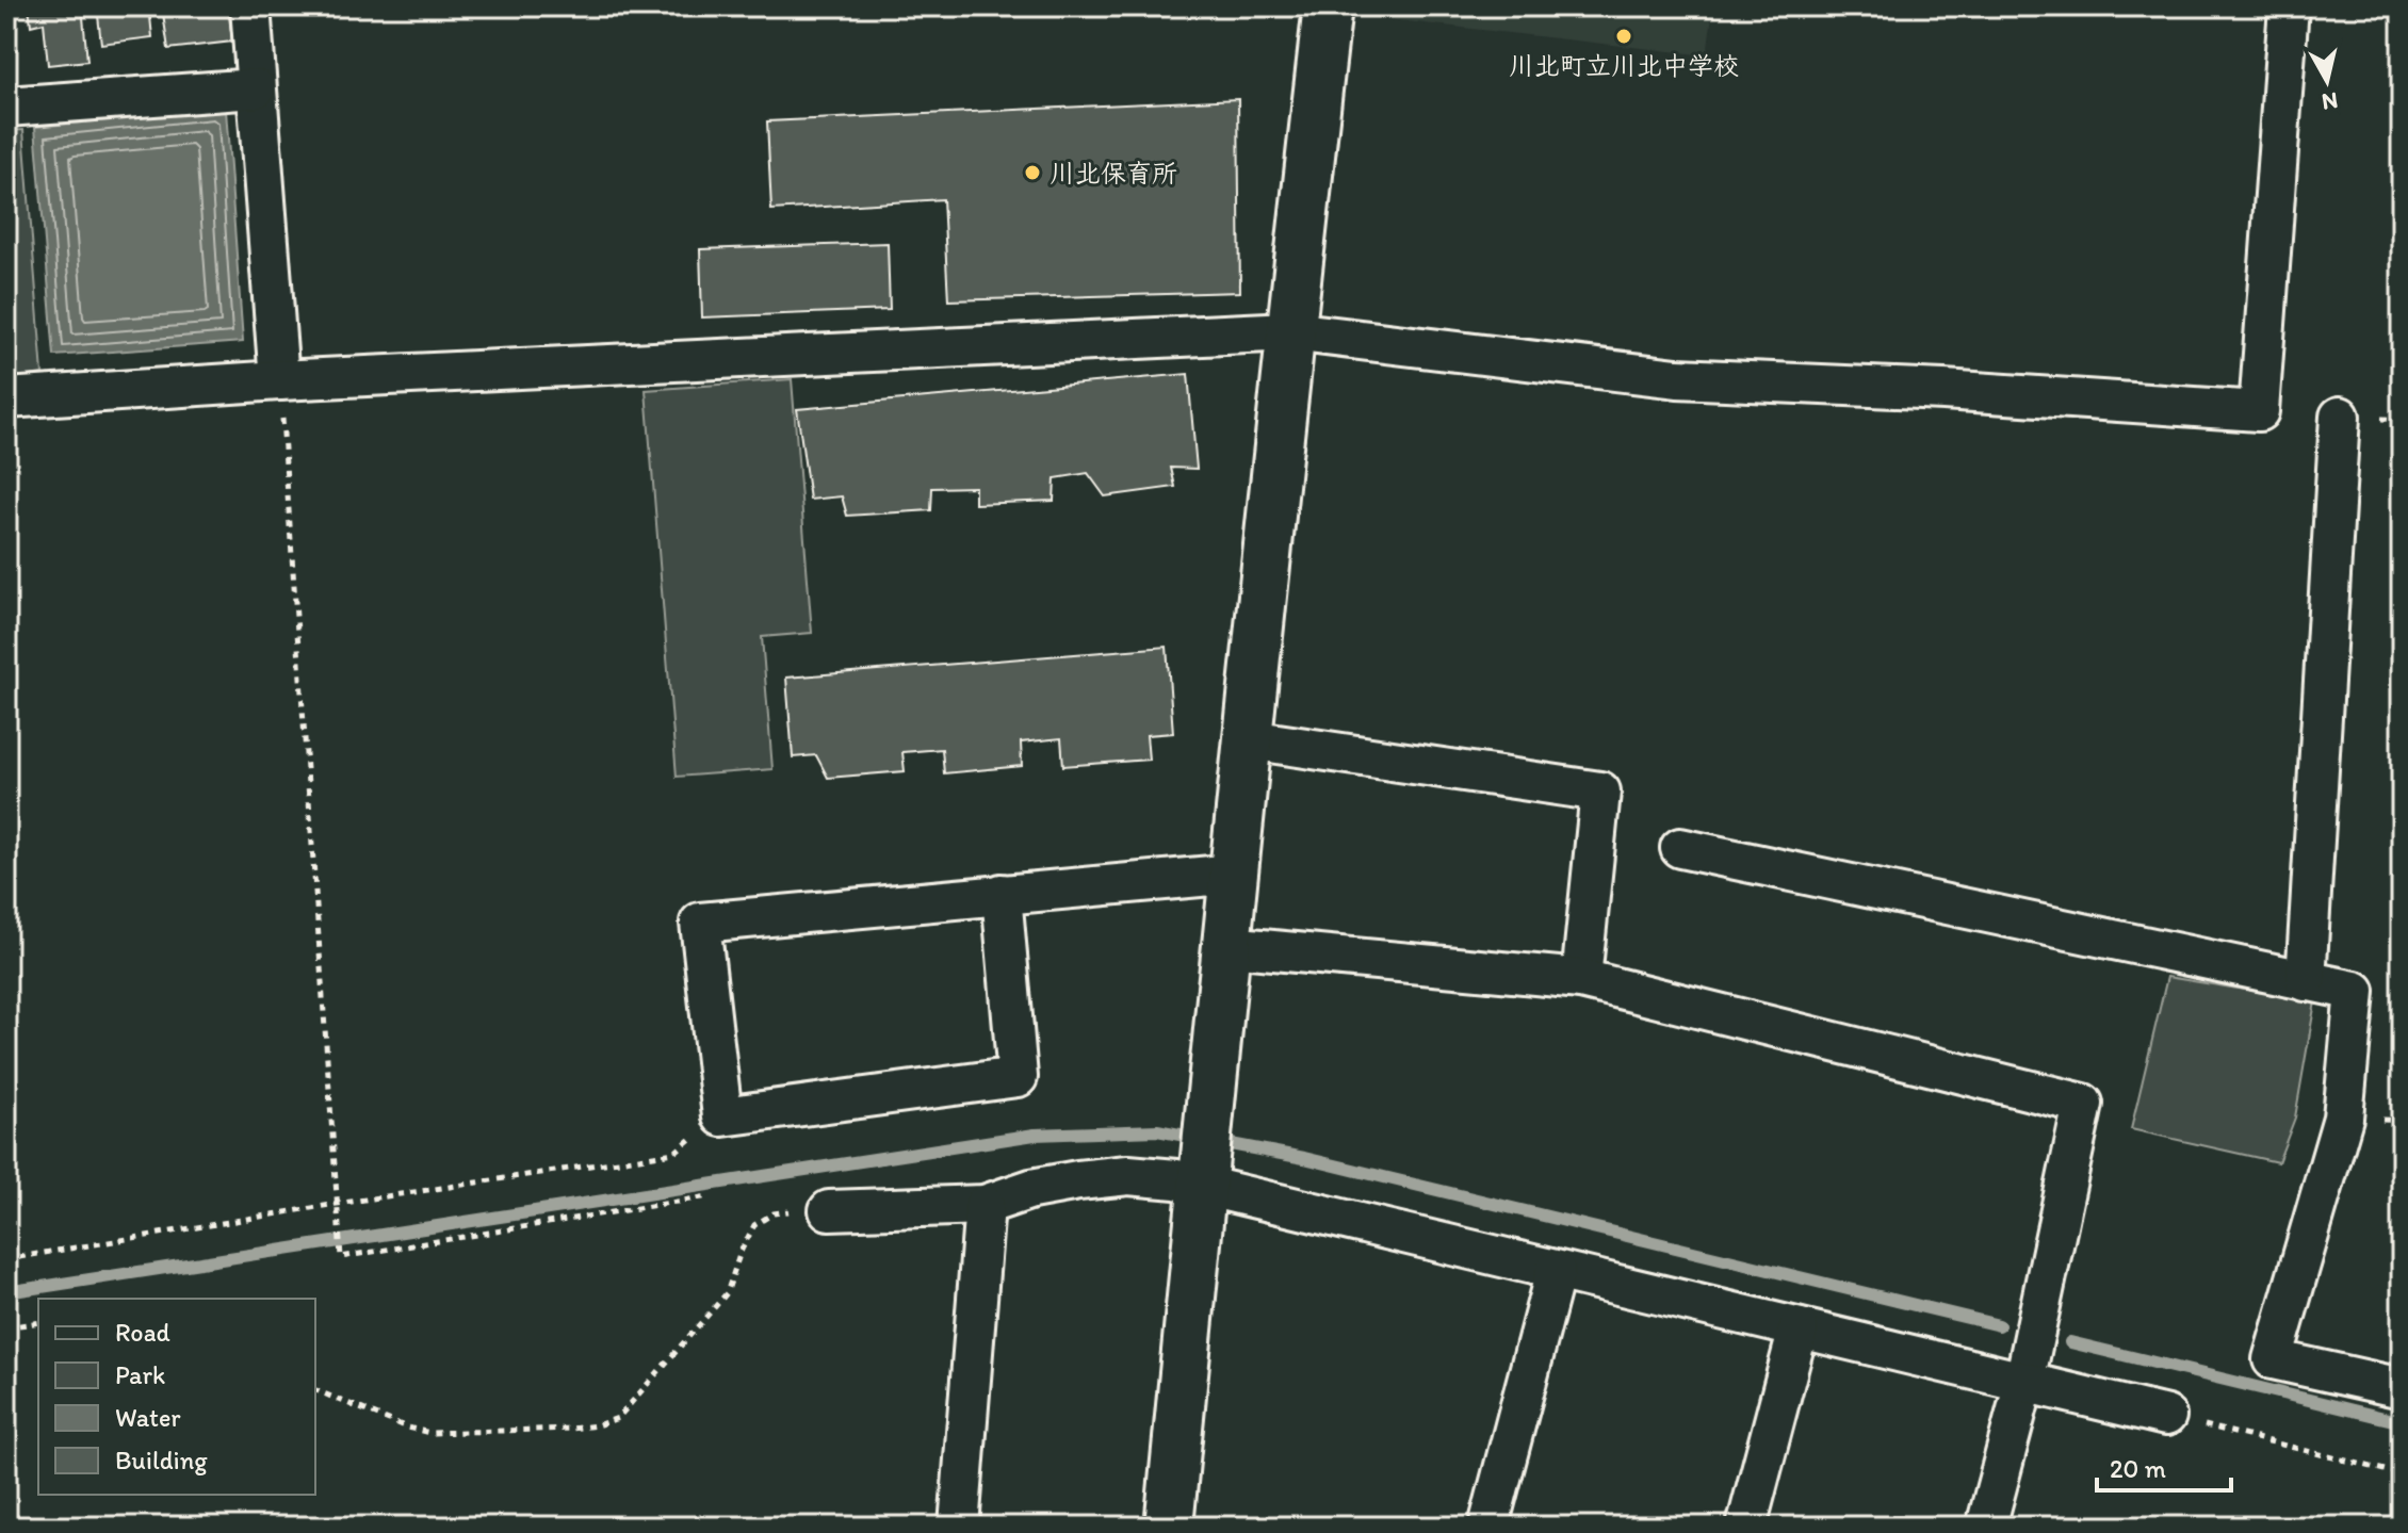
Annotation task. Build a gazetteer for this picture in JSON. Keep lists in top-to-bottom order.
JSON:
{
  "places": ["川北町立川北中学校", "川北保育所"],
  "legend": [
    "Road",
    "Park",
    "Water",
    "Building"
  ],
  "scale_bar": "20 m",
  "north": "bottom"
}
